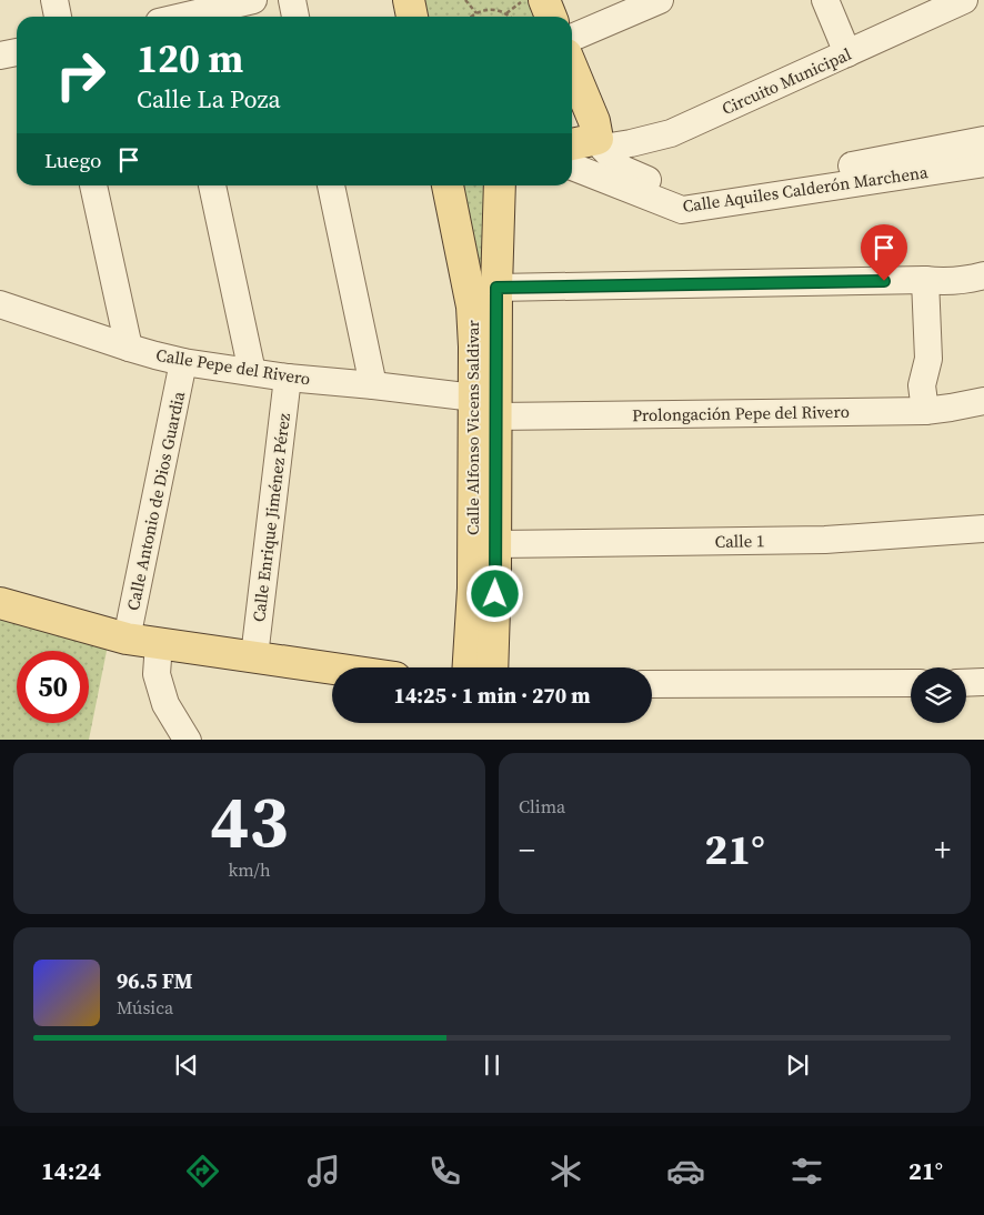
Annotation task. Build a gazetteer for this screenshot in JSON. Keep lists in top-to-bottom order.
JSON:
{
  "streets": {
    "main road": ["Circuito Municipal", "Calle Alfonso Vicens Saldivar"],
    "street": [
      "Calle Aquiles Calderón Marchena",
      "Calle Pepe del Rivero",
      "Prolongación Pepe del Rivero",
      "Calle Antonio de Dios Guardia",
      "Calle Enrique Jiménez Pérez",
      "Calle 1"
    ]
  },
  "crossings": [
    ["Circuito Municipal", "Calle Aquiles Calderón Marchena"],
    ["Calle Pepe del Rivero", "Prolongación Pepe del Rivero"],
    ["Calle Pepe del Rivero", "Calle Alfonso Vicens Saldivar"],
    ["Calle Pepe del Rivero", "Calle Antonio de Dios Guardia"],
    ["Calle Pepe del Rivero", "Calle Enrique Jiménez Pérez"],
    ["Prolongación Pepe del Rivero", "Calle Alfonso Vicens Saldivar"]
  ],
  "page": {
    "turn": ["120 m", "Calle La Poza"],
    "then": "Luego",
    "limit": "50",
    "trip": "14:25 · 1 min · 270 m",
    "tile": [
      ["43", "km/h"],
      "Clima"
    ],
    "heat": ["−", "21°", "+"],
    "song": ["96.5 FM", "Música"],
    "tabs": ["14:24", "21°"]
  }
}
